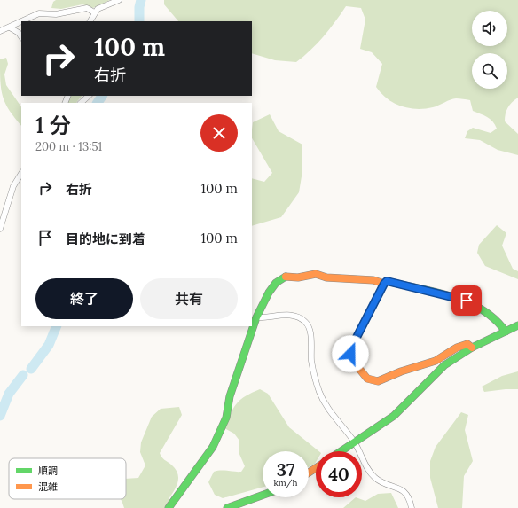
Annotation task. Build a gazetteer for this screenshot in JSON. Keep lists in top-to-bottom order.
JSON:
{
  "legend": ["順調", "混雑"],
  "page": {
    "turn": ["100 m", "右折"],
    "heading": ["1 分", "200 m · 13:51"],
    "list": [
      {
        "name": "右折",
        "value": "100 m"
      },
      {
        "name": "目的地に到着",
        "value": "100 m"
      }
    ],
    "buttons": ["終了", "共有"],
    "speed": "37 km/h",
    "limit": "40"
  }
}
